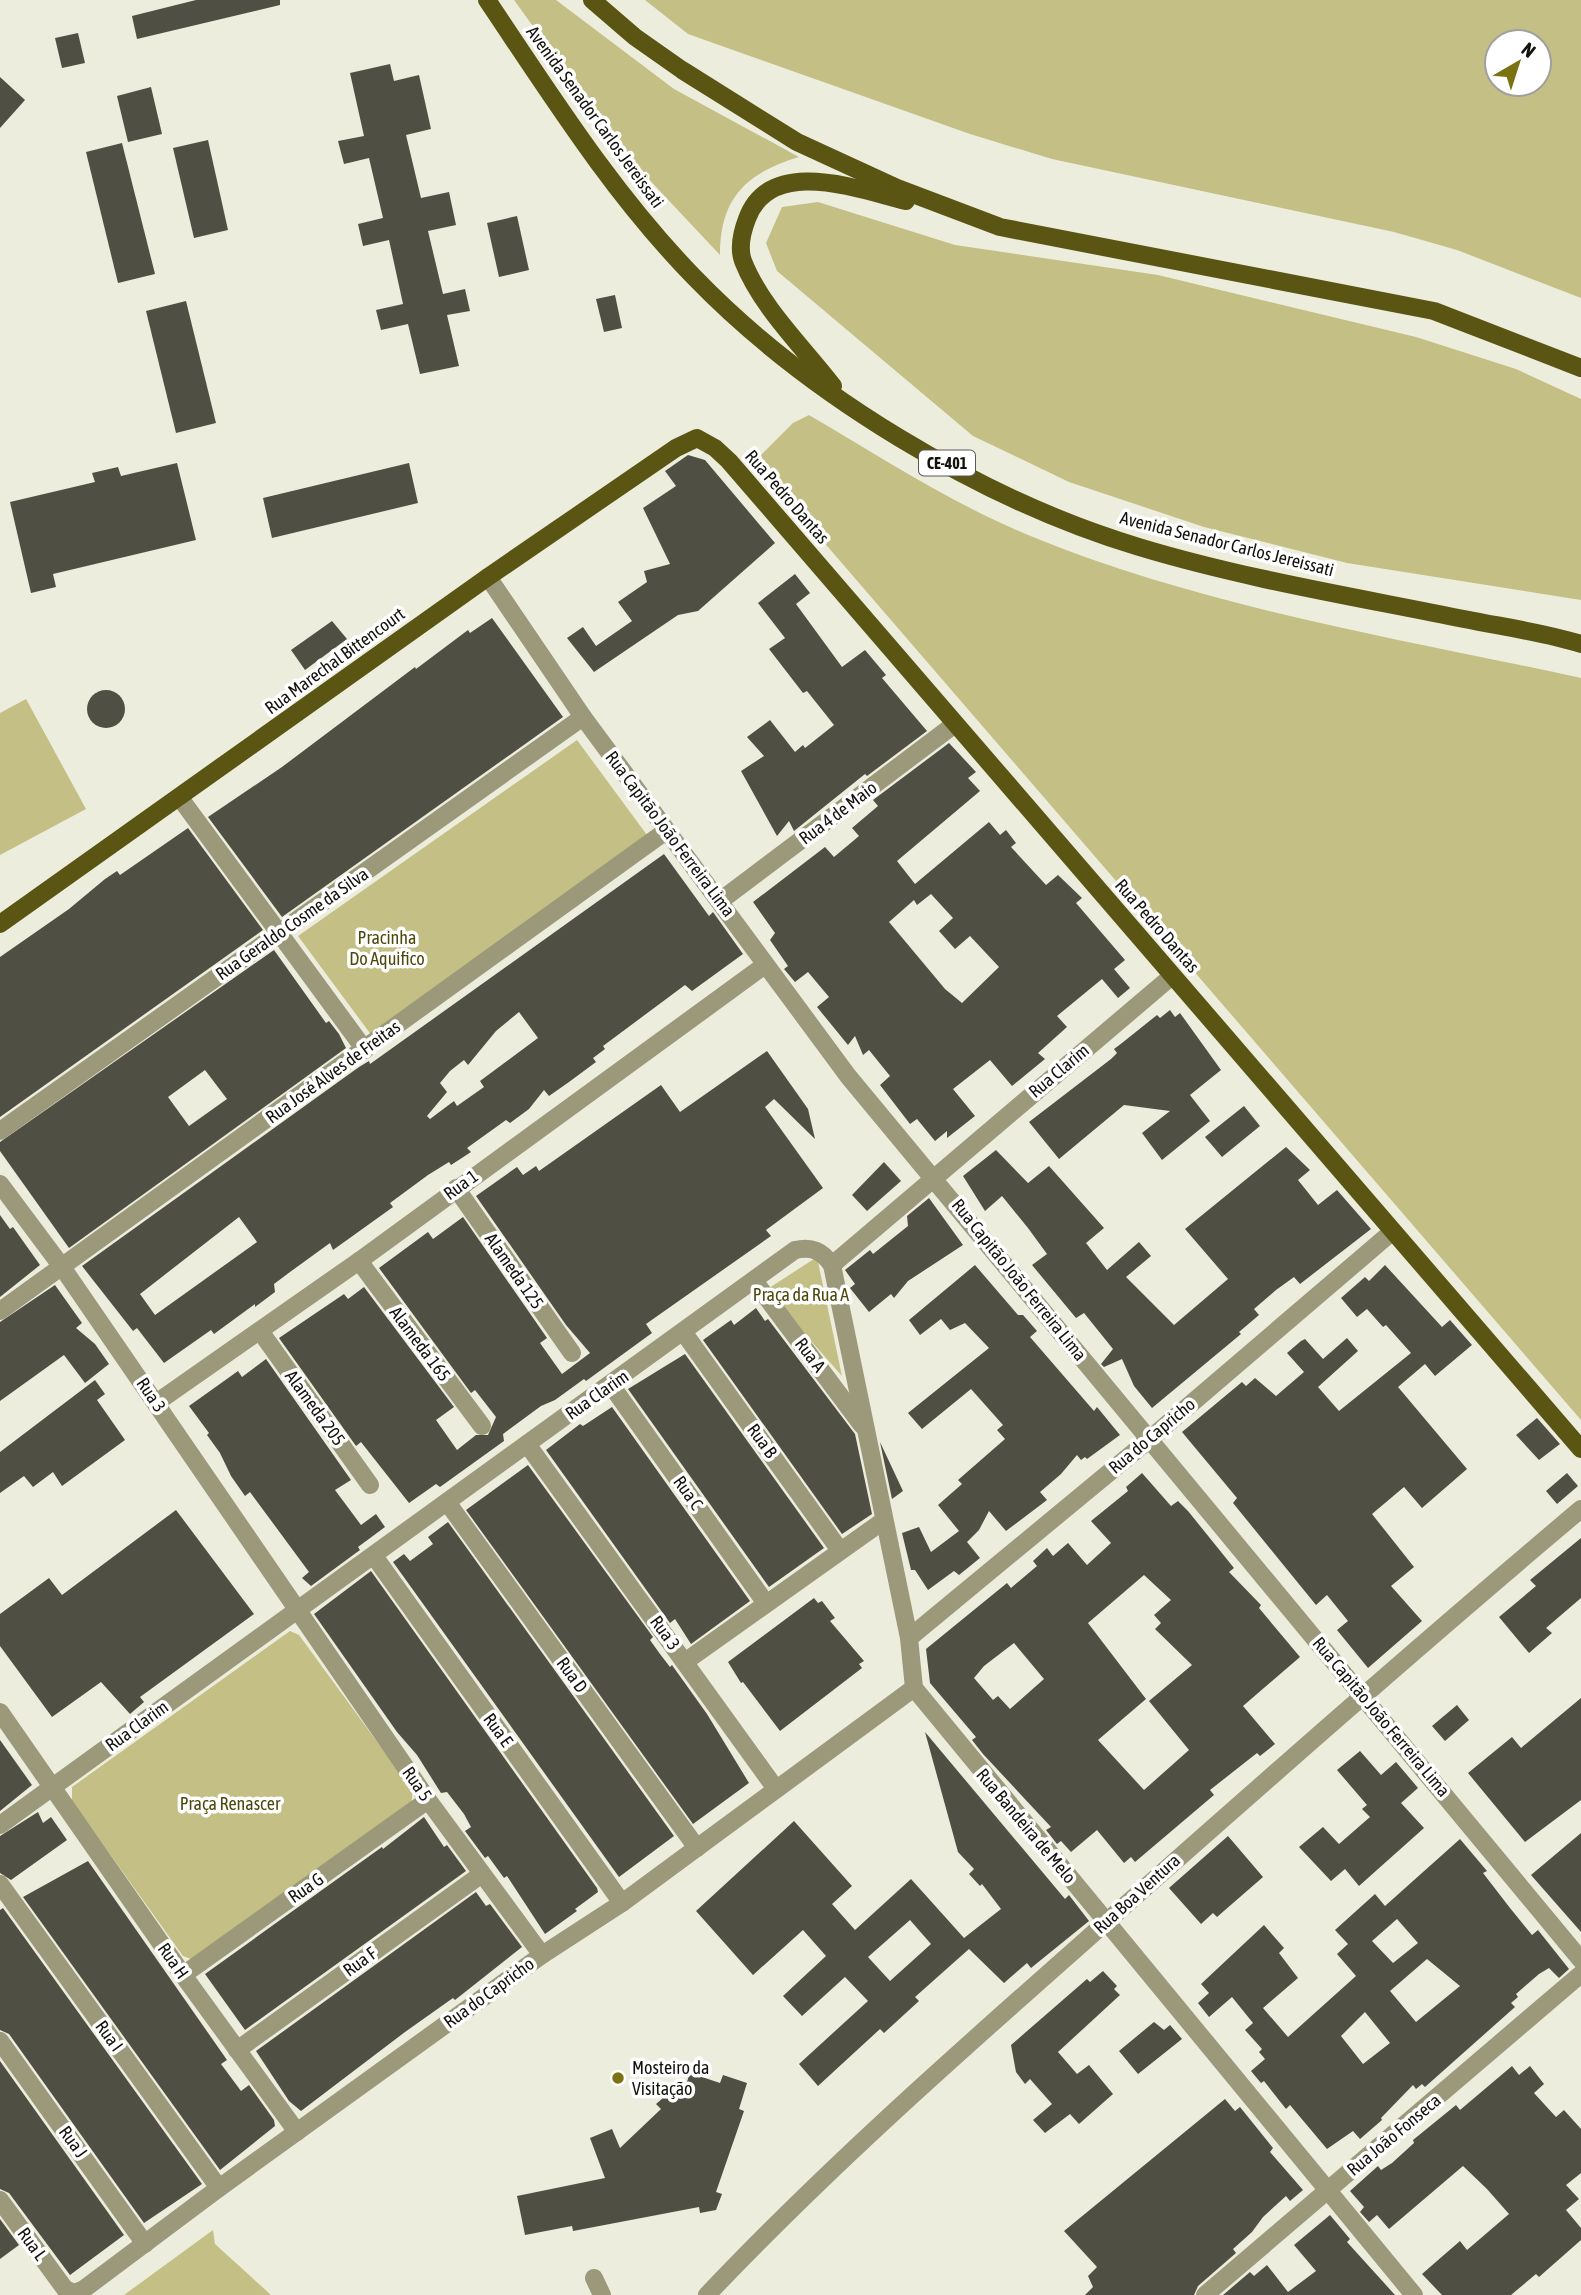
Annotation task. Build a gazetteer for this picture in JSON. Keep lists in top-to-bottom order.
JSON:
{
  "streets": {
    "main road": [
      "Avenida Senador Carlos Jereissati",
      "CE-401",
      "Rua Pedro Dantas",
      "Rua Marechal Bittencourt"
    ],
    "street": [
      "Rua 4 de Maio",
      "Rua Capitão João Ferreira Lima",
      "Rua Geraldo Cosme da Silva",
      "Rua Clarim",
      "Rua José Alves de Freitas",
      "Rua 1",
      "Alameda 125",
      "Alameda 165",
      "Rua A",
      "Rua 3",
      "Alameda 205",
      "Rua do Capricho",
      "Rua B",
      "Rua C",
      "Rua D",
      "Rua E",
      "Rua 5",
      "Rua Bandeira de Melo",
      "Rua G",
      "Rua Boa Ventura",
      "Rua H",
      "Rua F",
      "Rua I",
      "Rua João Fonseca",
      "Rua J",
      "Rua L"
    ]
  },
  "crossings": [
    ["Rua Pedro Dantas", "Rua Marechal Bittencourt"],
    ["Rua Pedro Dantas", "Rua 4 de Maio"],
    ["Rua Pedro Dantas", "Rua Clarim"],
    ["Rua Pedro Dantas", "Rua do Capricho"],
    ["Rua Marechal Bittencourt", "Rua Capitão João Ferreira Lima"],
    ["Rua 4 de Maio", "Rua Capitão João Ferreira Lima"],
    ["Rua Capitão João Ferreira Lima", "Rua Geraldo Cosme da Silva"],
    ["Rua Capitão João Ferreira Lima", "Rua Clarim"],
    ["Rua Capitão João Ferreira Lima", "Rua José Alves de Freitas"],
    ["Rua Capitão João Ferreira Lima", "Rua 1"],
    ["Rua Capitão João Ferreira Lima", "Rua do Capricho"],
    ["Rua Capitão João Ferreira Lima", "Rua Boa Ventura"],
    ["Rua Clarim", "Rua A"],
    ["Rua Clarim", "Rua 3"],
    ["Rua Clarim", "Rua B"],
    ["Rua Clarim", "Rua C"],
    ["Rua Clarim", "Rua D"],
    ["Rua Clarim", "Rua E"],
    ["Rua Clarim", "Rua 5"],
    ["Rua Clarim", "Rua H"],
    ["Rua José Alves de Freitas", "Rua 3"],
    ["Rua 1", "Alameda 125"],
    ["Rua 1", "Alameda 165"],
    ["Rua 1", "Rua 3"],
    ["Rua 1", "Alameda 205"],
    ["Rua 3", "Rua do Capricho"],
    ["Rua 3", "Rua 5"],
    ["Rua do Capricho", "Rua D"],
    ["Rua do Capricho", "Rua E"],
    ["Rua do Capricho", "Rua 5"],
    ["Rua do Capricho", "Rua Bandeira de Melo"],
    ["Rua do Capricho", "Rua H"],
    ["Rua do Capricho", "Rua I"],
    ["Rua do Capricho", "Rua J"],
    ["Rua do Capricho", "Rua L"],
    ["Rua 5", "Rua G"],
    ["Rua 5", "Rua F"],
    ["Rua Bandeira de Melo", "Rua Boa Ventura"],
    ["Rua Bandeira de Melo", "Rua João Fonseca"],
    ["Rua G", "Rua H"],
    ["Rua H", "Rua F"]
  ],
  "parks": ["Pracinha Do Aquifico", "Praça da Rua A", "Praça Renascer"],
  "places": ["Mosteiro da Visitação"],
  "north": "top right"
}
